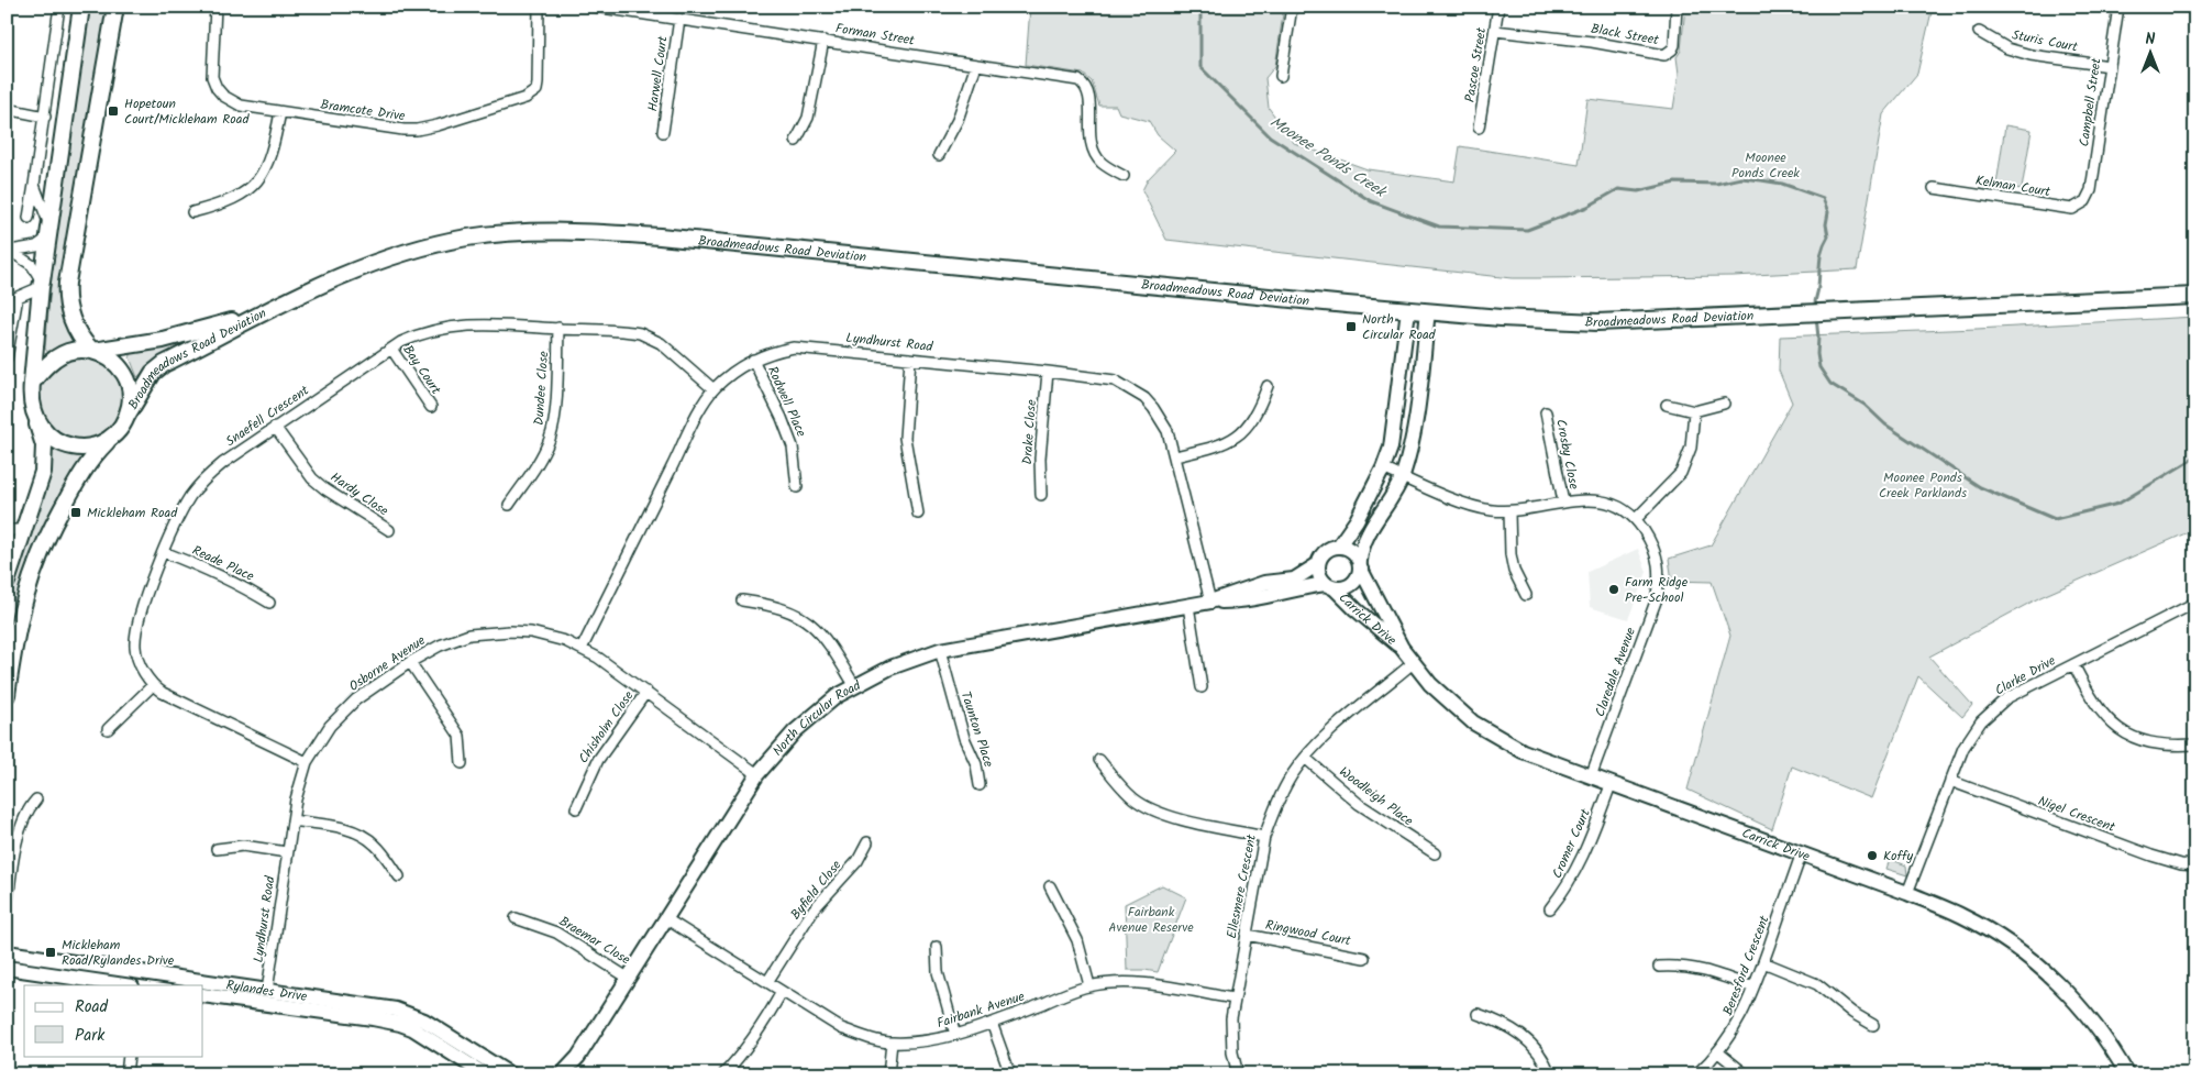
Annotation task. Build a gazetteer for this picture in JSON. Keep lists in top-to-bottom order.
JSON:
{
  "streets": {
    "main road": ["Broadmeadows Road Deviation"],
    "street": [
      "Forman Street",
      "Black Street",
      "Sturis Court",
      "Pascoe Street",
      "Harwell Court",
      "Campbell Street",
      "Bramcote Drive",
      "Kelman Court",
      "Lyndhurst Road",
      "Bay Court",
      "Dundee Close",
      "Rodwell Place",
      "Snaefell Crescent",
      "Drake Close",
      "Crosby Close",
      "Hardy Close",
      "Reade Place",
      "Carrick Drive",
      "Osborne Avenue",
      "Claredale Avenue",
      "Clarke Drive",
      "North Circular Road",
      "Chisholm Close",
      "Taunton Place",
      "Woodleigh Place",
      "Nigel Crescent",
      "Cromer Court",
      "Ellesmere Crescent",
      "Byfield Close",
      "Ringwood Court",
      "Braemar Close",
      "Beresford Crescent",
      "Rylandes Drive",
      "Fairbank Avenue"
    ]
  },
  "crossings": [
    ["Forman Street", "Harwell Court"],
    ["Black Street", "Pascoe Street"],
    ["Sturis Court", "Campbell Street"],
    ["Campbell Street", "Kelman Court"],
    ["Lyndhurst Road", "Rodwell Place"],
    ["Lyndhurst Road", "Snaefell Crescent"],
    ["Lyndhurst Road", "Drake Close"],
    ["Lyndhurst Road", "Osborne Avenue"],
    ["Lyndhurst Road", "North Circular Road"],
    ["Lyndhurst Road", "Rylandes Drive"],
    ["Bay Court", "Snaefell Crescent"],
    ["Dundee Close", "Snaefell Crescent"],
    ["Snaefell Crescent", "Hardy Close"],
    ["Snaefell Crescent", "Reade Place"],
    ["Snaefell Crescent", "Osborne Avenue"],
    ["Crosby Close", "Claredale Avenue"],
    ["Carrick Drive", "Claredale Avenue"],
    ["Carrick Drive", "Clarke Drive"],
    ["Carrick Drive", "North Circular Road"],
    ["Carrick Drive", "Cromer Court"],
    ["Carrick Drive", "Ellesmere Crescent"],
    ["Carrick Drive", "Beresford Crescent"],
    ["Osborne Avenue", "North Circular Road"],
    ["Osborne Avenue", "Chisholm Close"],
    ["Clarke Drive", "Nigel Crescent"],
    ["North Circular Road", "Taunton Place"],
    ["North Circular Road", "Braemar Close"],
    ["North Circular Road", "Fairbank Avenue"],
    ["Woodleigh Place", "Ellesmere Crescent"],
    ["Ellesmere Crescent", "Ringwood Court"],
    ["Ellesmere Crescent", "Fairbank Avenue"],
    ["Byfield Close", "Fairbank Avenue"]
  ],
  "water": ["Moonee Ponds Creek"],
  "parks": ["Moonee Ponds Creek", "Moonee Ponds Creek Parklands", "Fairbank Avenue Reserve"],
  "places": {
    "transit": [
      "Hopetoun Court/Mickleham Road",
      "North Circular Road",
      "Mickleham Road",
      "Mickleham Road/Rylandes Drive"
    ],
    "other": ["Farm Ridge Pre-School", "Koffy"]
  },
  "legend": ["Road", "Park"],
  "north": "top"
}
